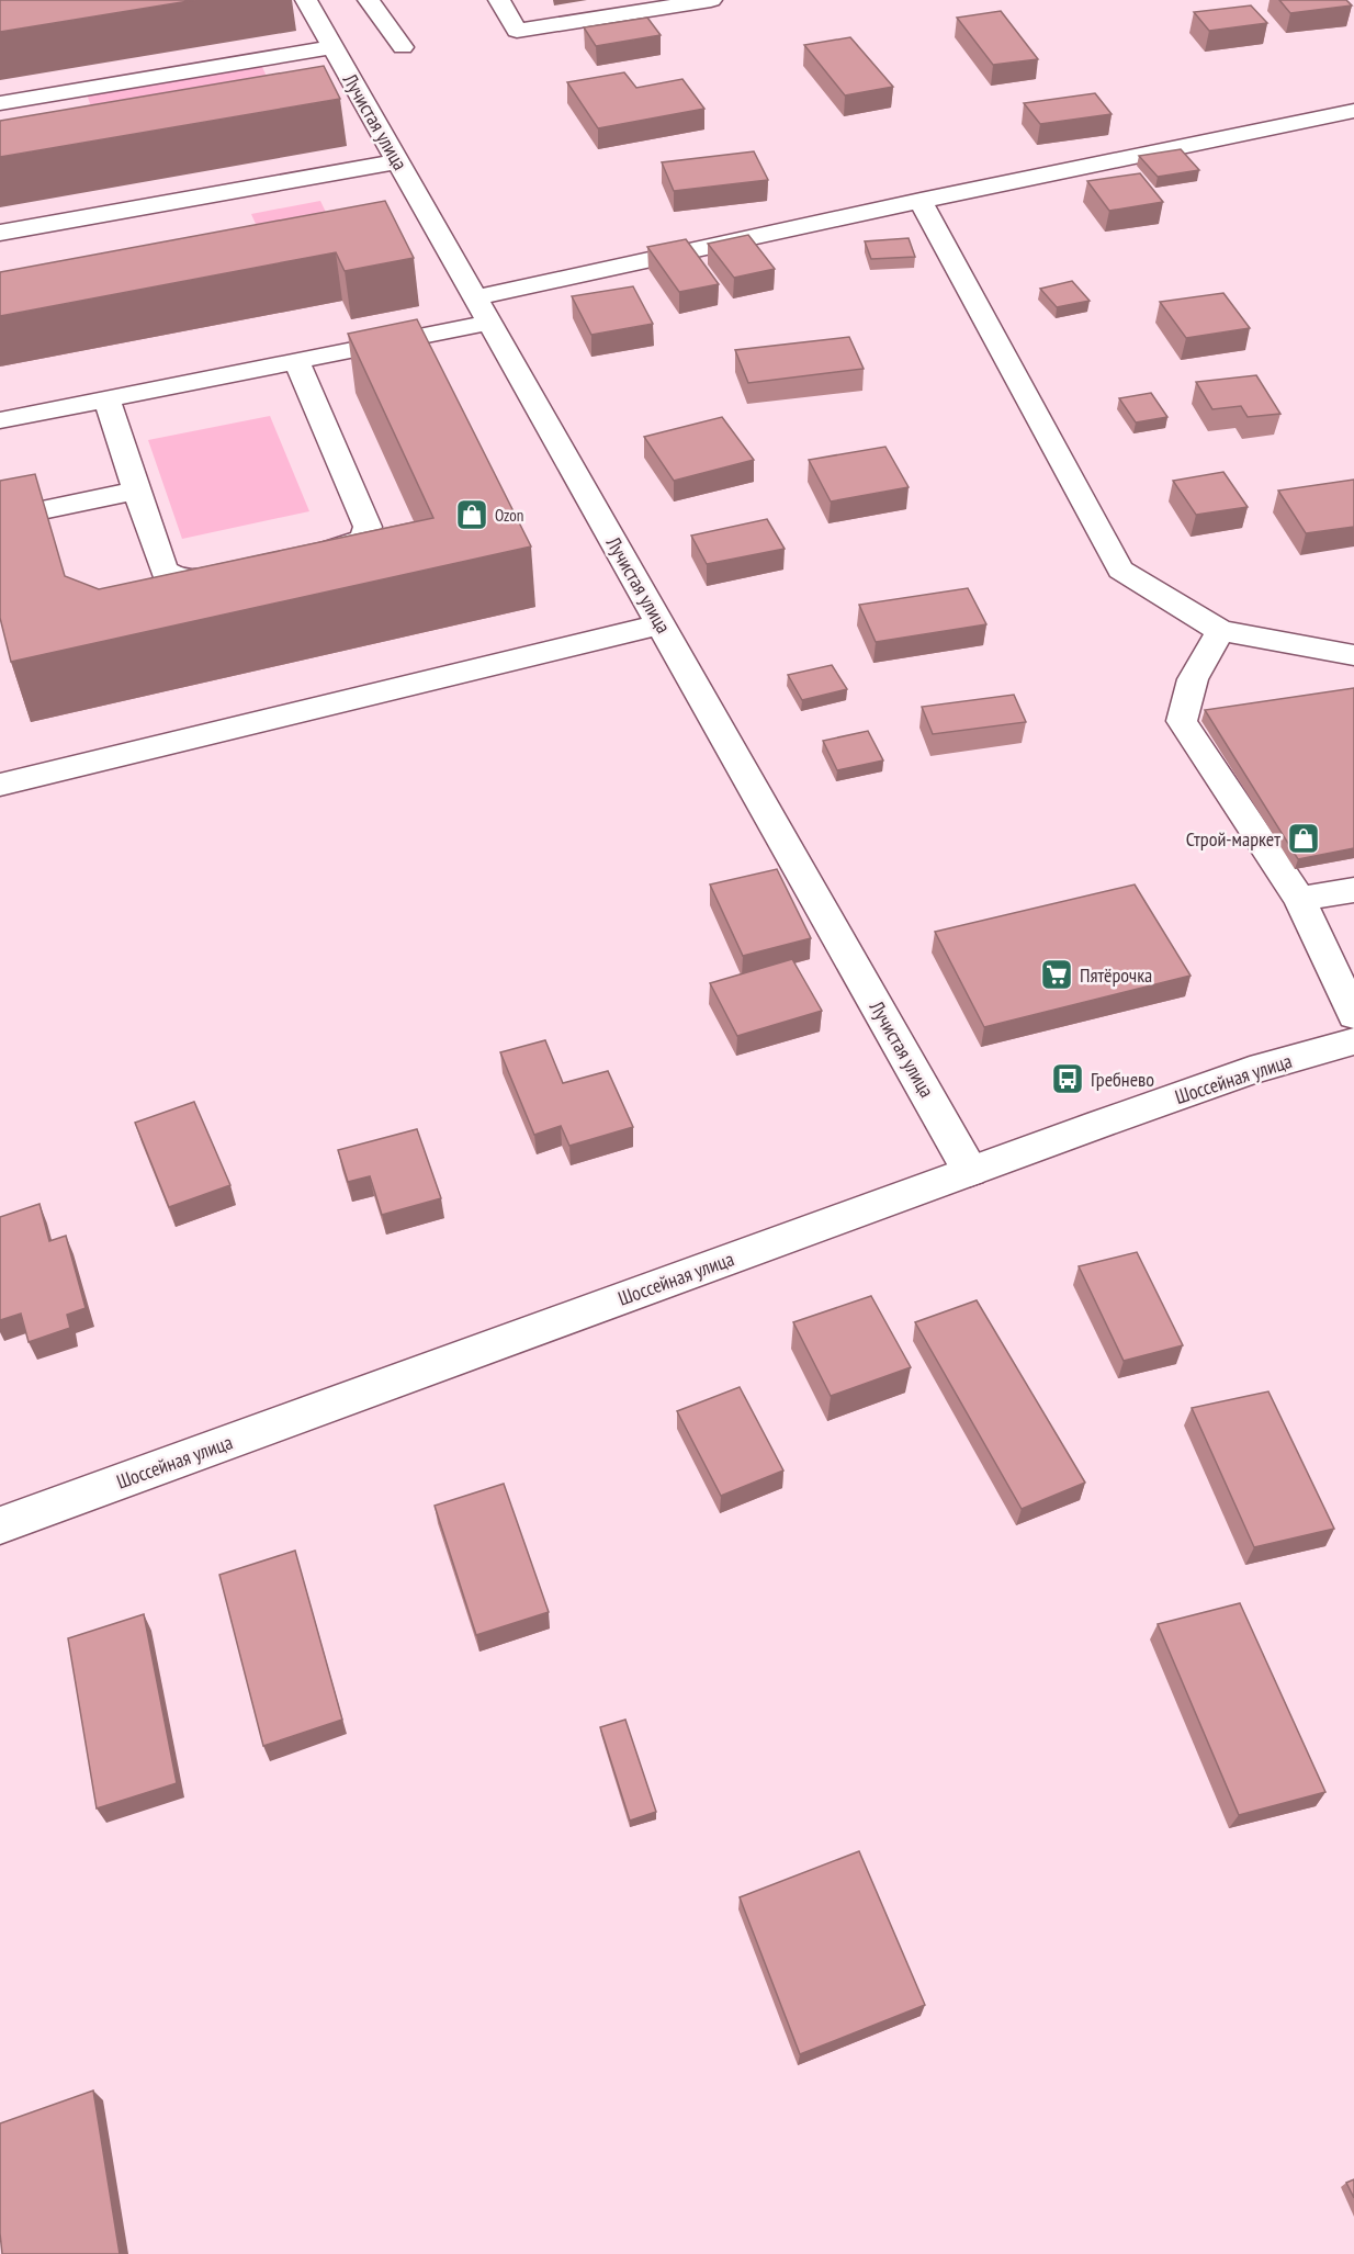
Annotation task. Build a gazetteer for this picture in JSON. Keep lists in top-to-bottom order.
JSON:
{
  "streets": {
    "street": ["Лучистая улица", "Шоссейная улица"]
  },
  "crossings": [
    ["Лучистая улица", "Шоссейная улица"]
  ],
  "places": {
    "shop": ["Ozon", "Строй-маркет"],
    "supermarket": ["Пятёрочка"],
    "bus stop": ["Гребнево"]
  }
}
